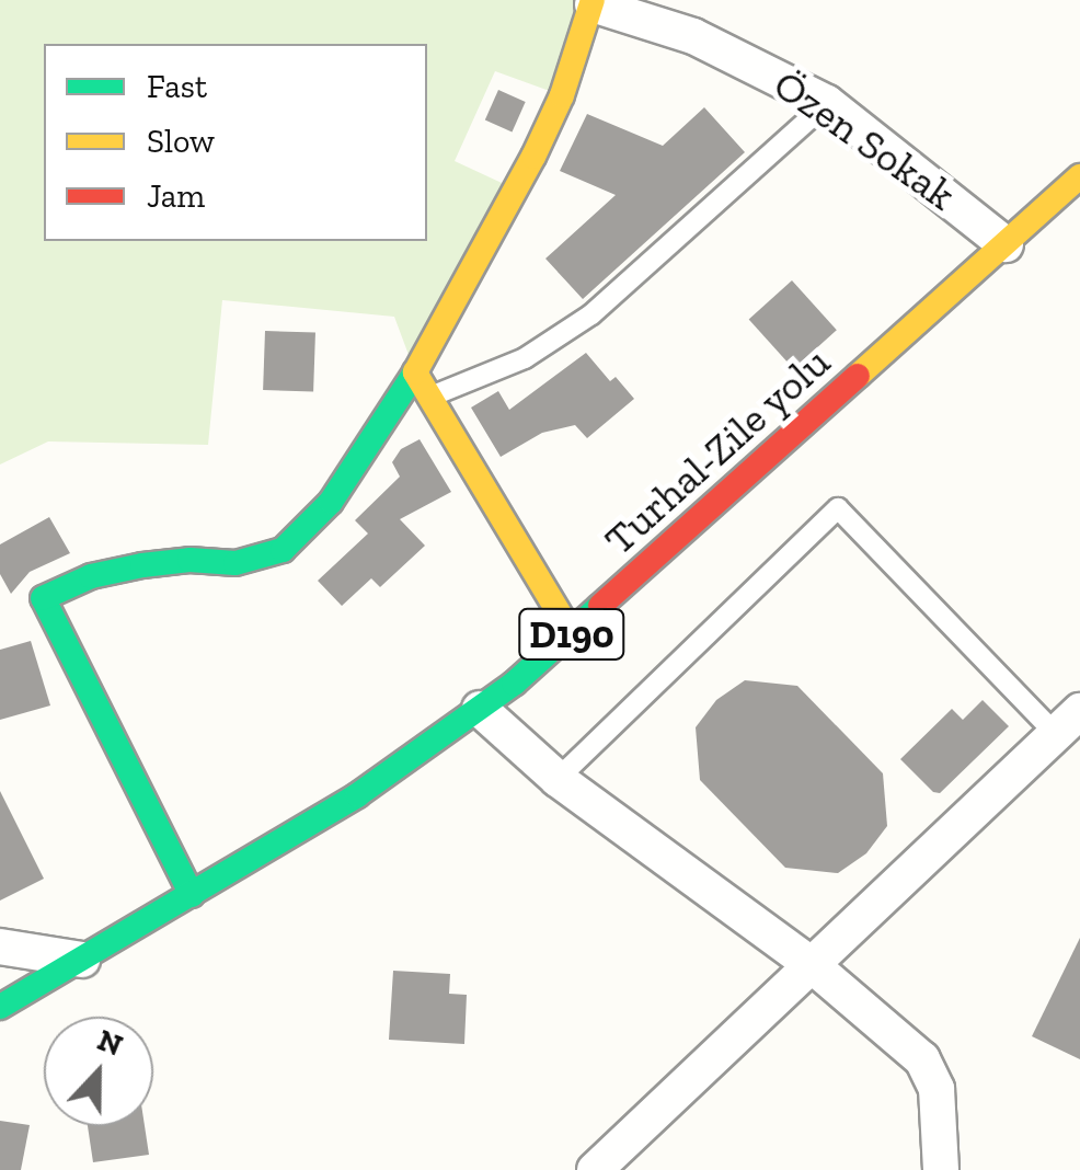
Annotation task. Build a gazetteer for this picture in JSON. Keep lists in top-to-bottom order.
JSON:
{
  "streets": {
    "street": ["Özen Sokak", "Turhal-Zile yolu", "D190"]
  },
  "crossings": [
    ["Özen Sokak", "Turhal-Zile yolu"]
  ],
  "legend": ["Fast", "Slow", "Jam"],
  "north": "top"
}
